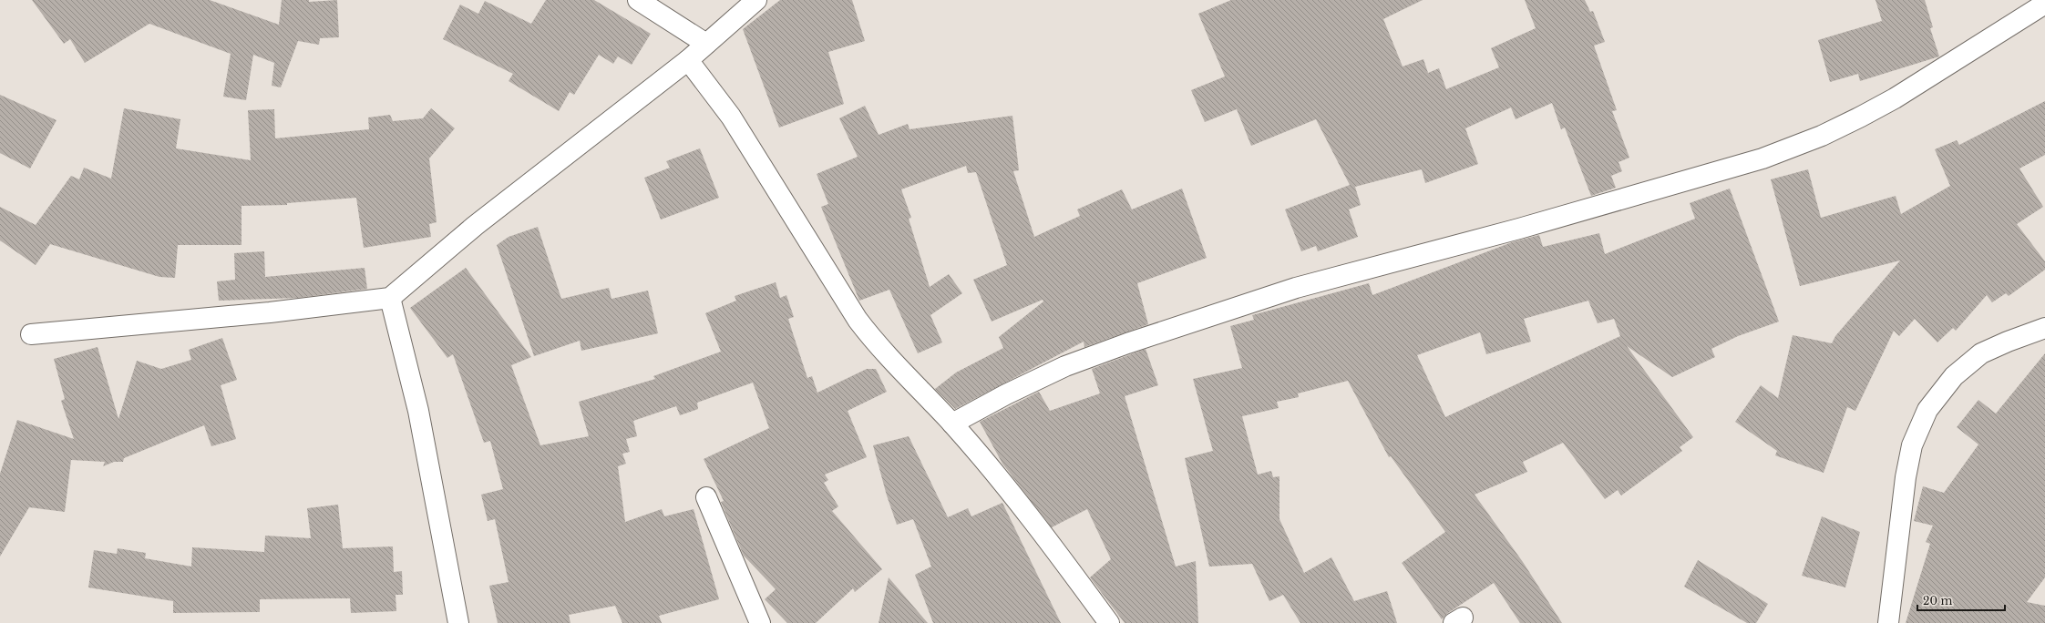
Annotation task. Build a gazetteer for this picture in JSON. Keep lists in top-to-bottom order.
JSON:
{
  "scale_bar": "20 m"
}
